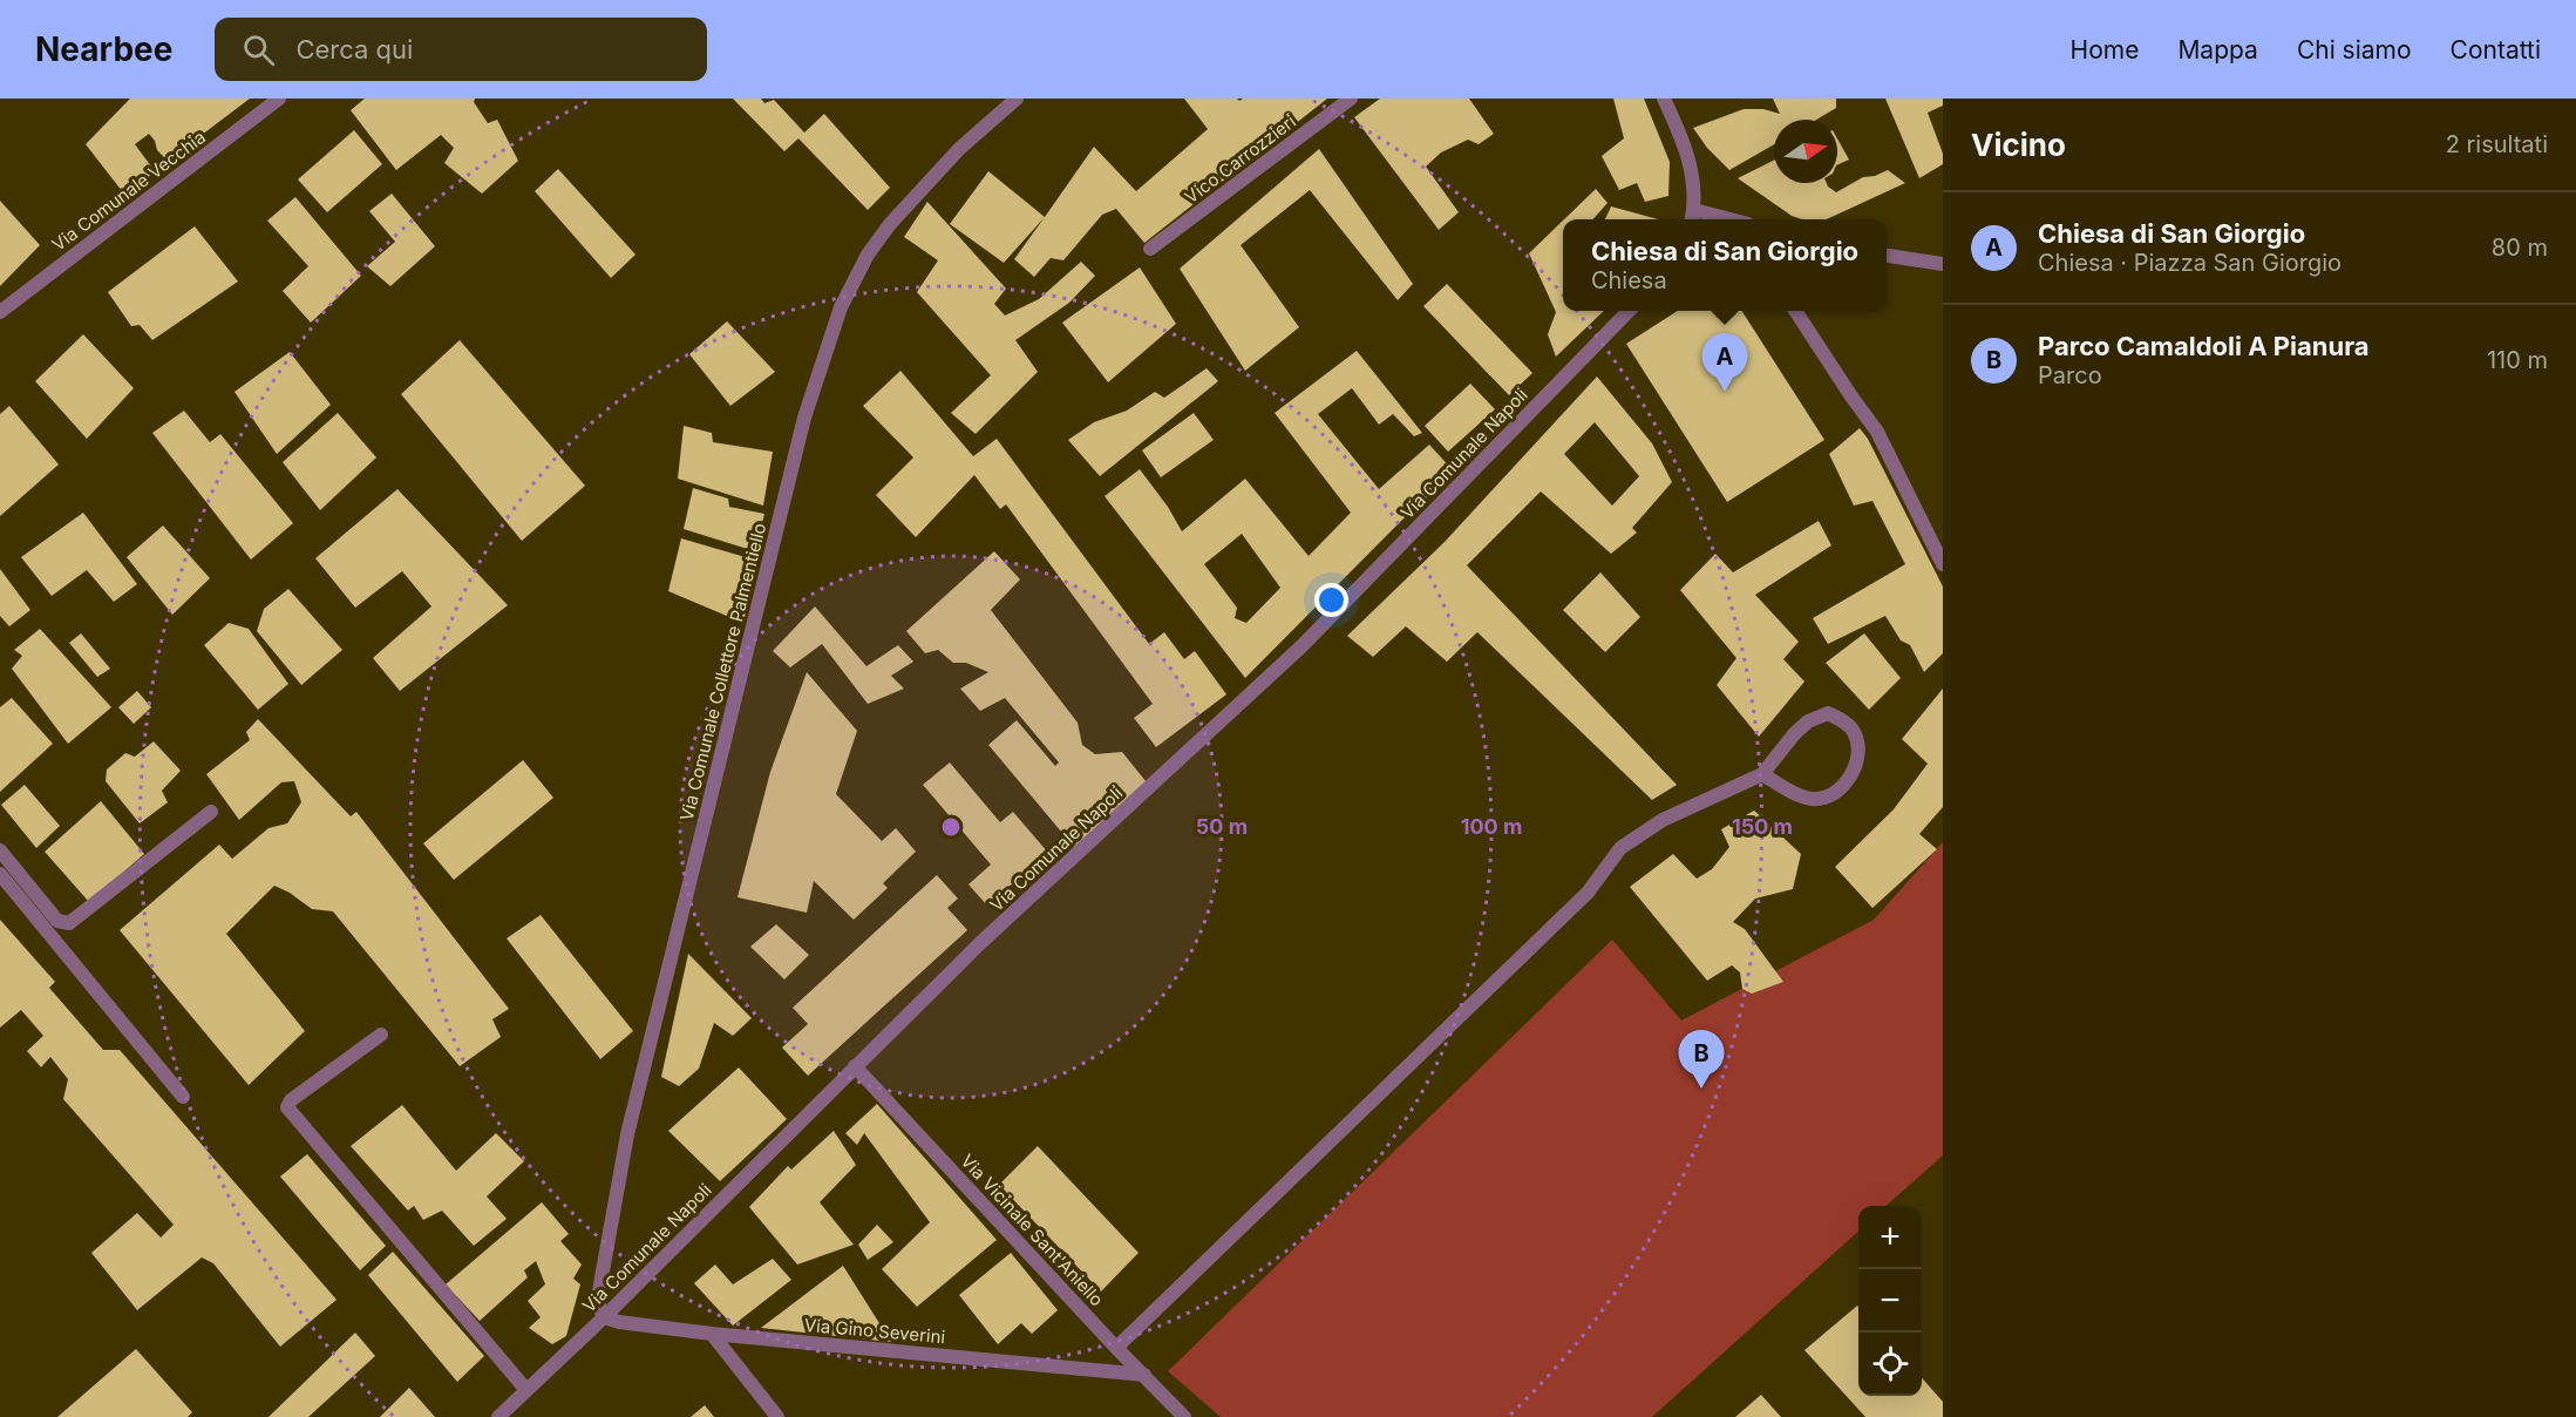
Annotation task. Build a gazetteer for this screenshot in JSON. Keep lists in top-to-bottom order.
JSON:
{
  "streets": {
    "street": [
      "Vico Carrozzieri",
      "Via Comunale Vecchia",
      "Via Comunale Napoli",
      "Via Comunale Collettore Palmentiello",
      "Via Vicinale Sant'Aniello",
      "Via Gino Severini"
    ]
  },
  "crossings": [
    ["Via Comunale Napoli", "Via Comunale Collettore Palmentiello"],
    ["Via Comunale Napoli", "Via Vicinale Sant'Aniello"],
    ["Via Comunale Napoli", "Via Gino Severini"],
    ["Via Comunale Collettore Palmentiello", "Via Gino Severini"],
    ["Via Vicinale Sant'Aniello", "Via Gino Severini"]
  ],
  "north": "right",
  "page": {
    "header": "Nearbee",
    "search": "Cerca qui",
    "nav": [
      "Home",
      "Mappa",
      "Chi siamo",
      "Contatti"
    ],
    "heading": ["Vicino", "2 risultati"],
    "list": [
      {
        "mark": "A",
        "name": "Chiesa di San Giorgio",
        "note": "Chiesa · Piazza San Giorgio",
        "value": "80 m"
      },
      {
        "mark": "B",
        "name": "Parco Camaldoli A Pianura",
        "note": "Parco",
        "value": "110 m"
      }
    ],
    "popup": ["Chiesa di San Giorgio", "Chiesa"],
    "pins": ["A", "B"],
    "map_buttons": ["+", "−"]
  },
  "rings": ["50 m", "100 m", "150 m"]
}
